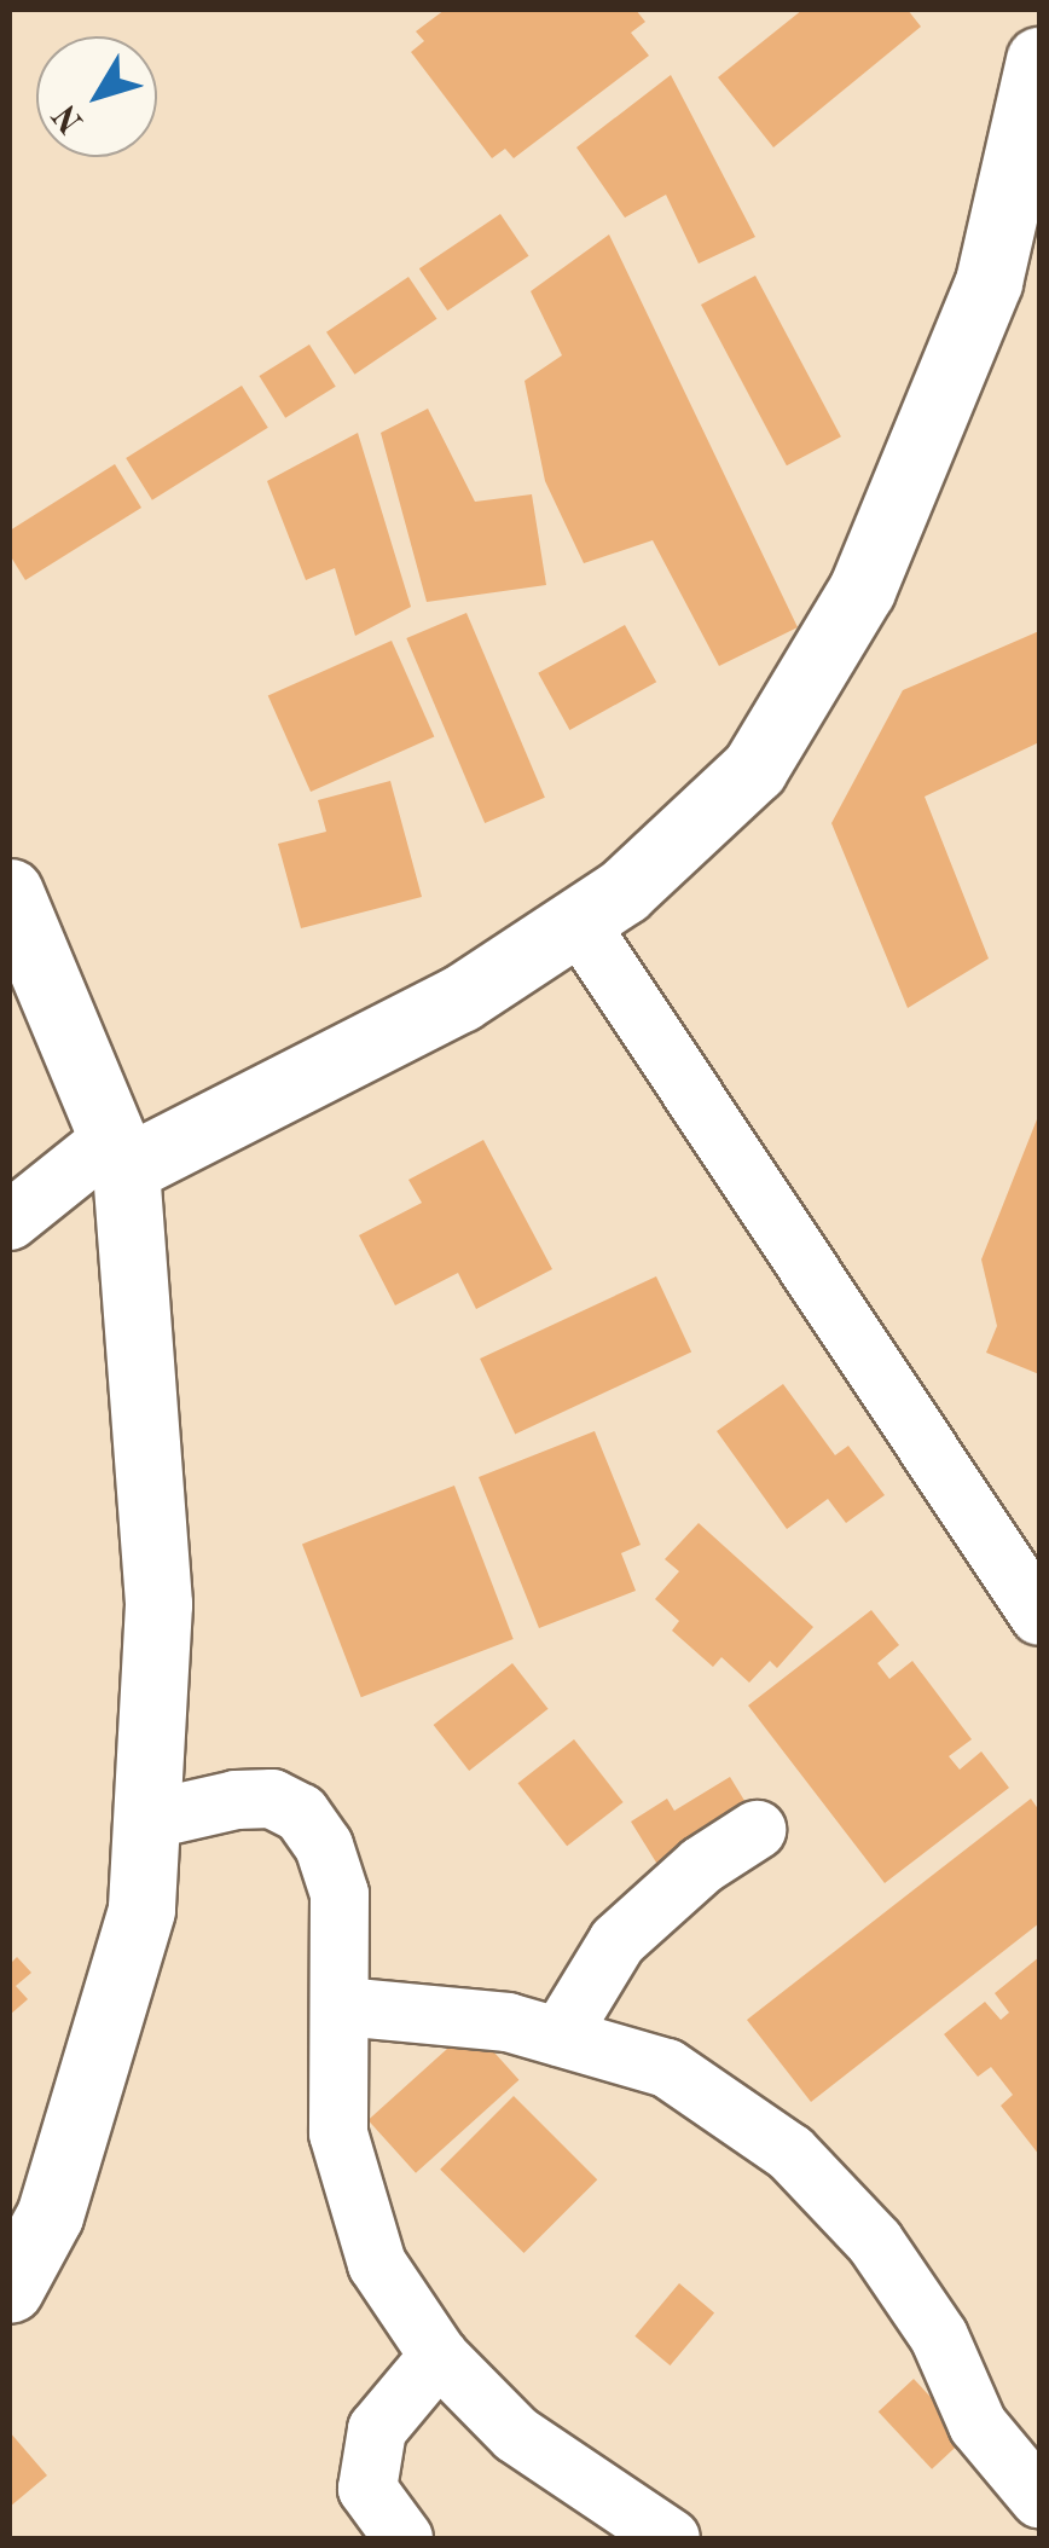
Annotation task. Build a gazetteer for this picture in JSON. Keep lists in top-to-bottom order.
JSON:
{
  "north": "bottom left"
}
